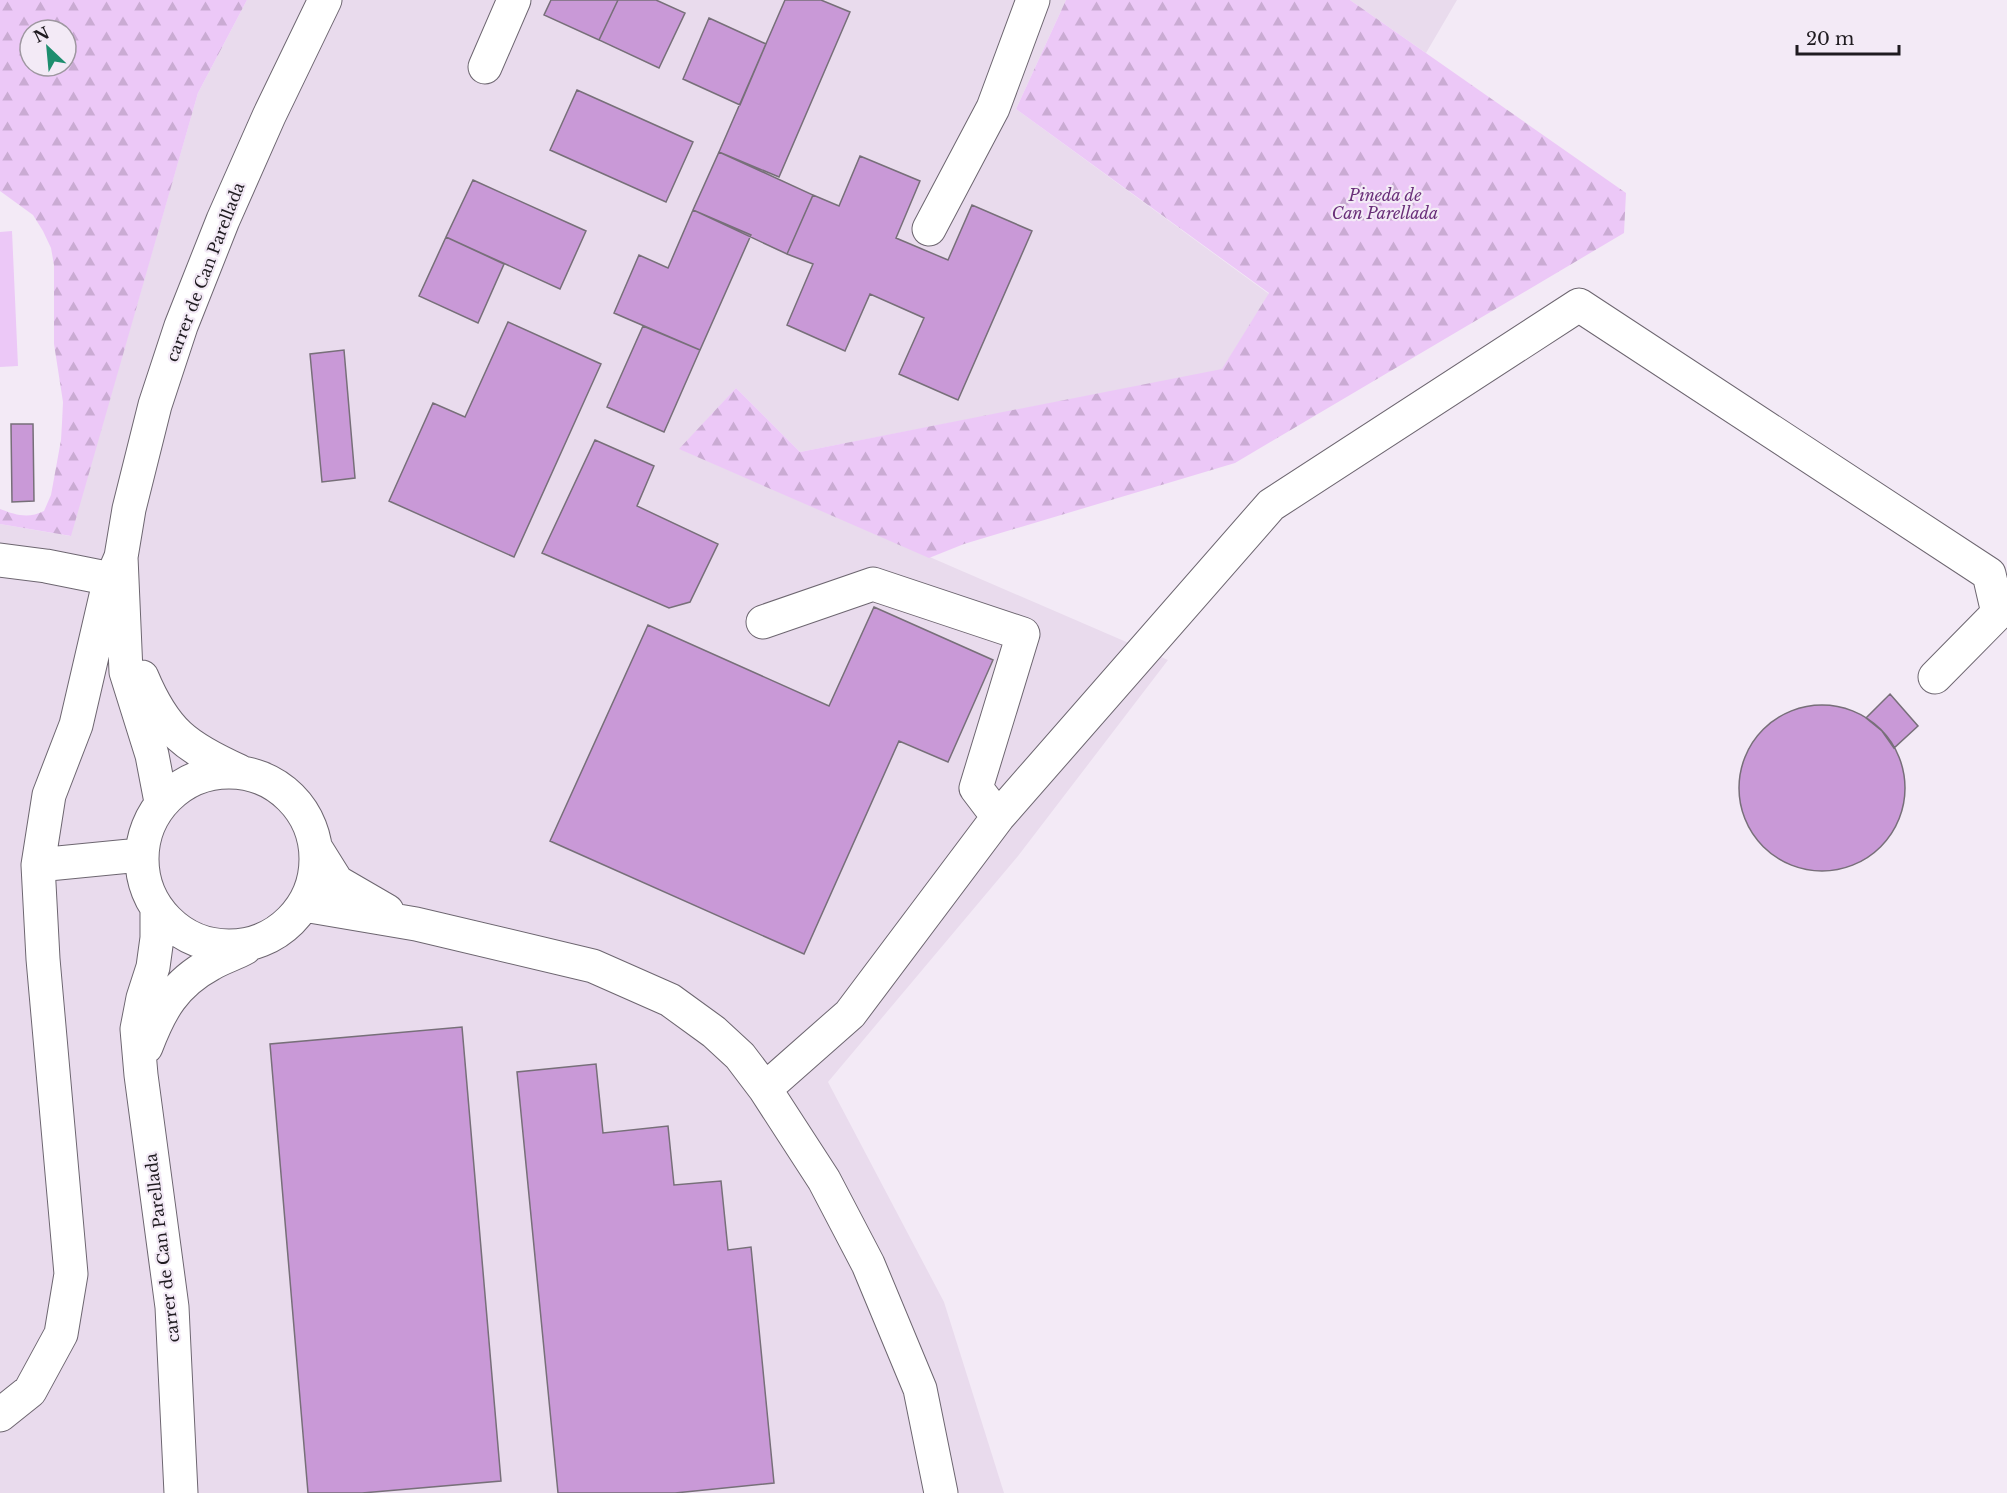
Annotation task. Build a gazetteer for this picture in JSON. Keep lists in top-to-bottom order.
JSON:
{
  "streets": {
    "street": ["carrer de Can Parellada"]
  },
  "parks": ["Pineda de Can Parellada"],
  "scale_bar": "20 m",
  "north": "top left"
}
